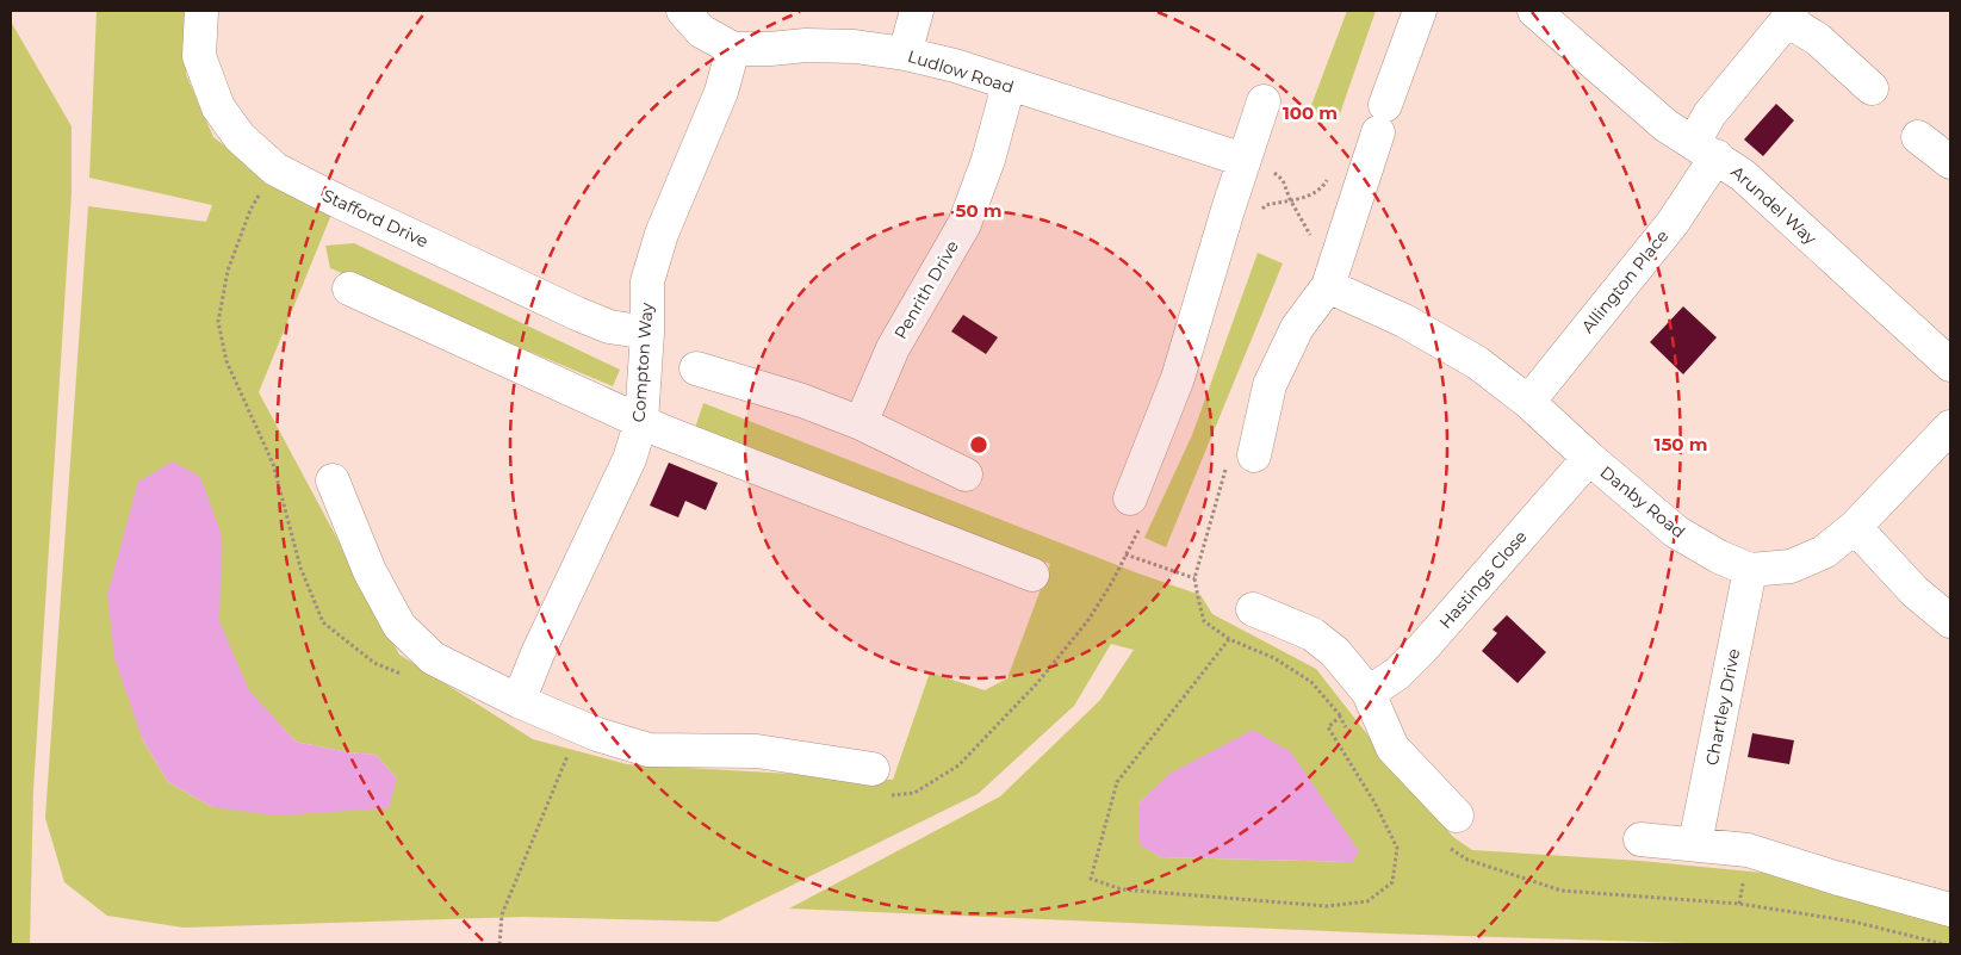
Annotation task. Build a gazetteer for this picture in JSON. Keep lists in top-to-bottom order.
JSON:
{
  "streets": {
    "street": [
      "Ludlow Road",
      "Arundel Way",
      "Stafford Drive",
      "Allington Place",
      "Penrith Drive",
      "Compton Way",
      "Danby Road",
      "Hastings Close",
      "Chartley Drive"
    ]
  },
  "crossings": [
    ["Ludlow Road", "Penrith Drive"],
    ["Ludlow Road", "Compton Way"],
    ["Arundel Way", "Allington Place"],
    ["Stafford Drive", "Compton Way"],
    ["Allington Place", "Danby Road"],
    ["Danby Road", "Hastings Close"],
    ["Danby Road", "Chartley Drive"]
  ],
  "rings": ["100 m", "50 m", "150 m"]
}
